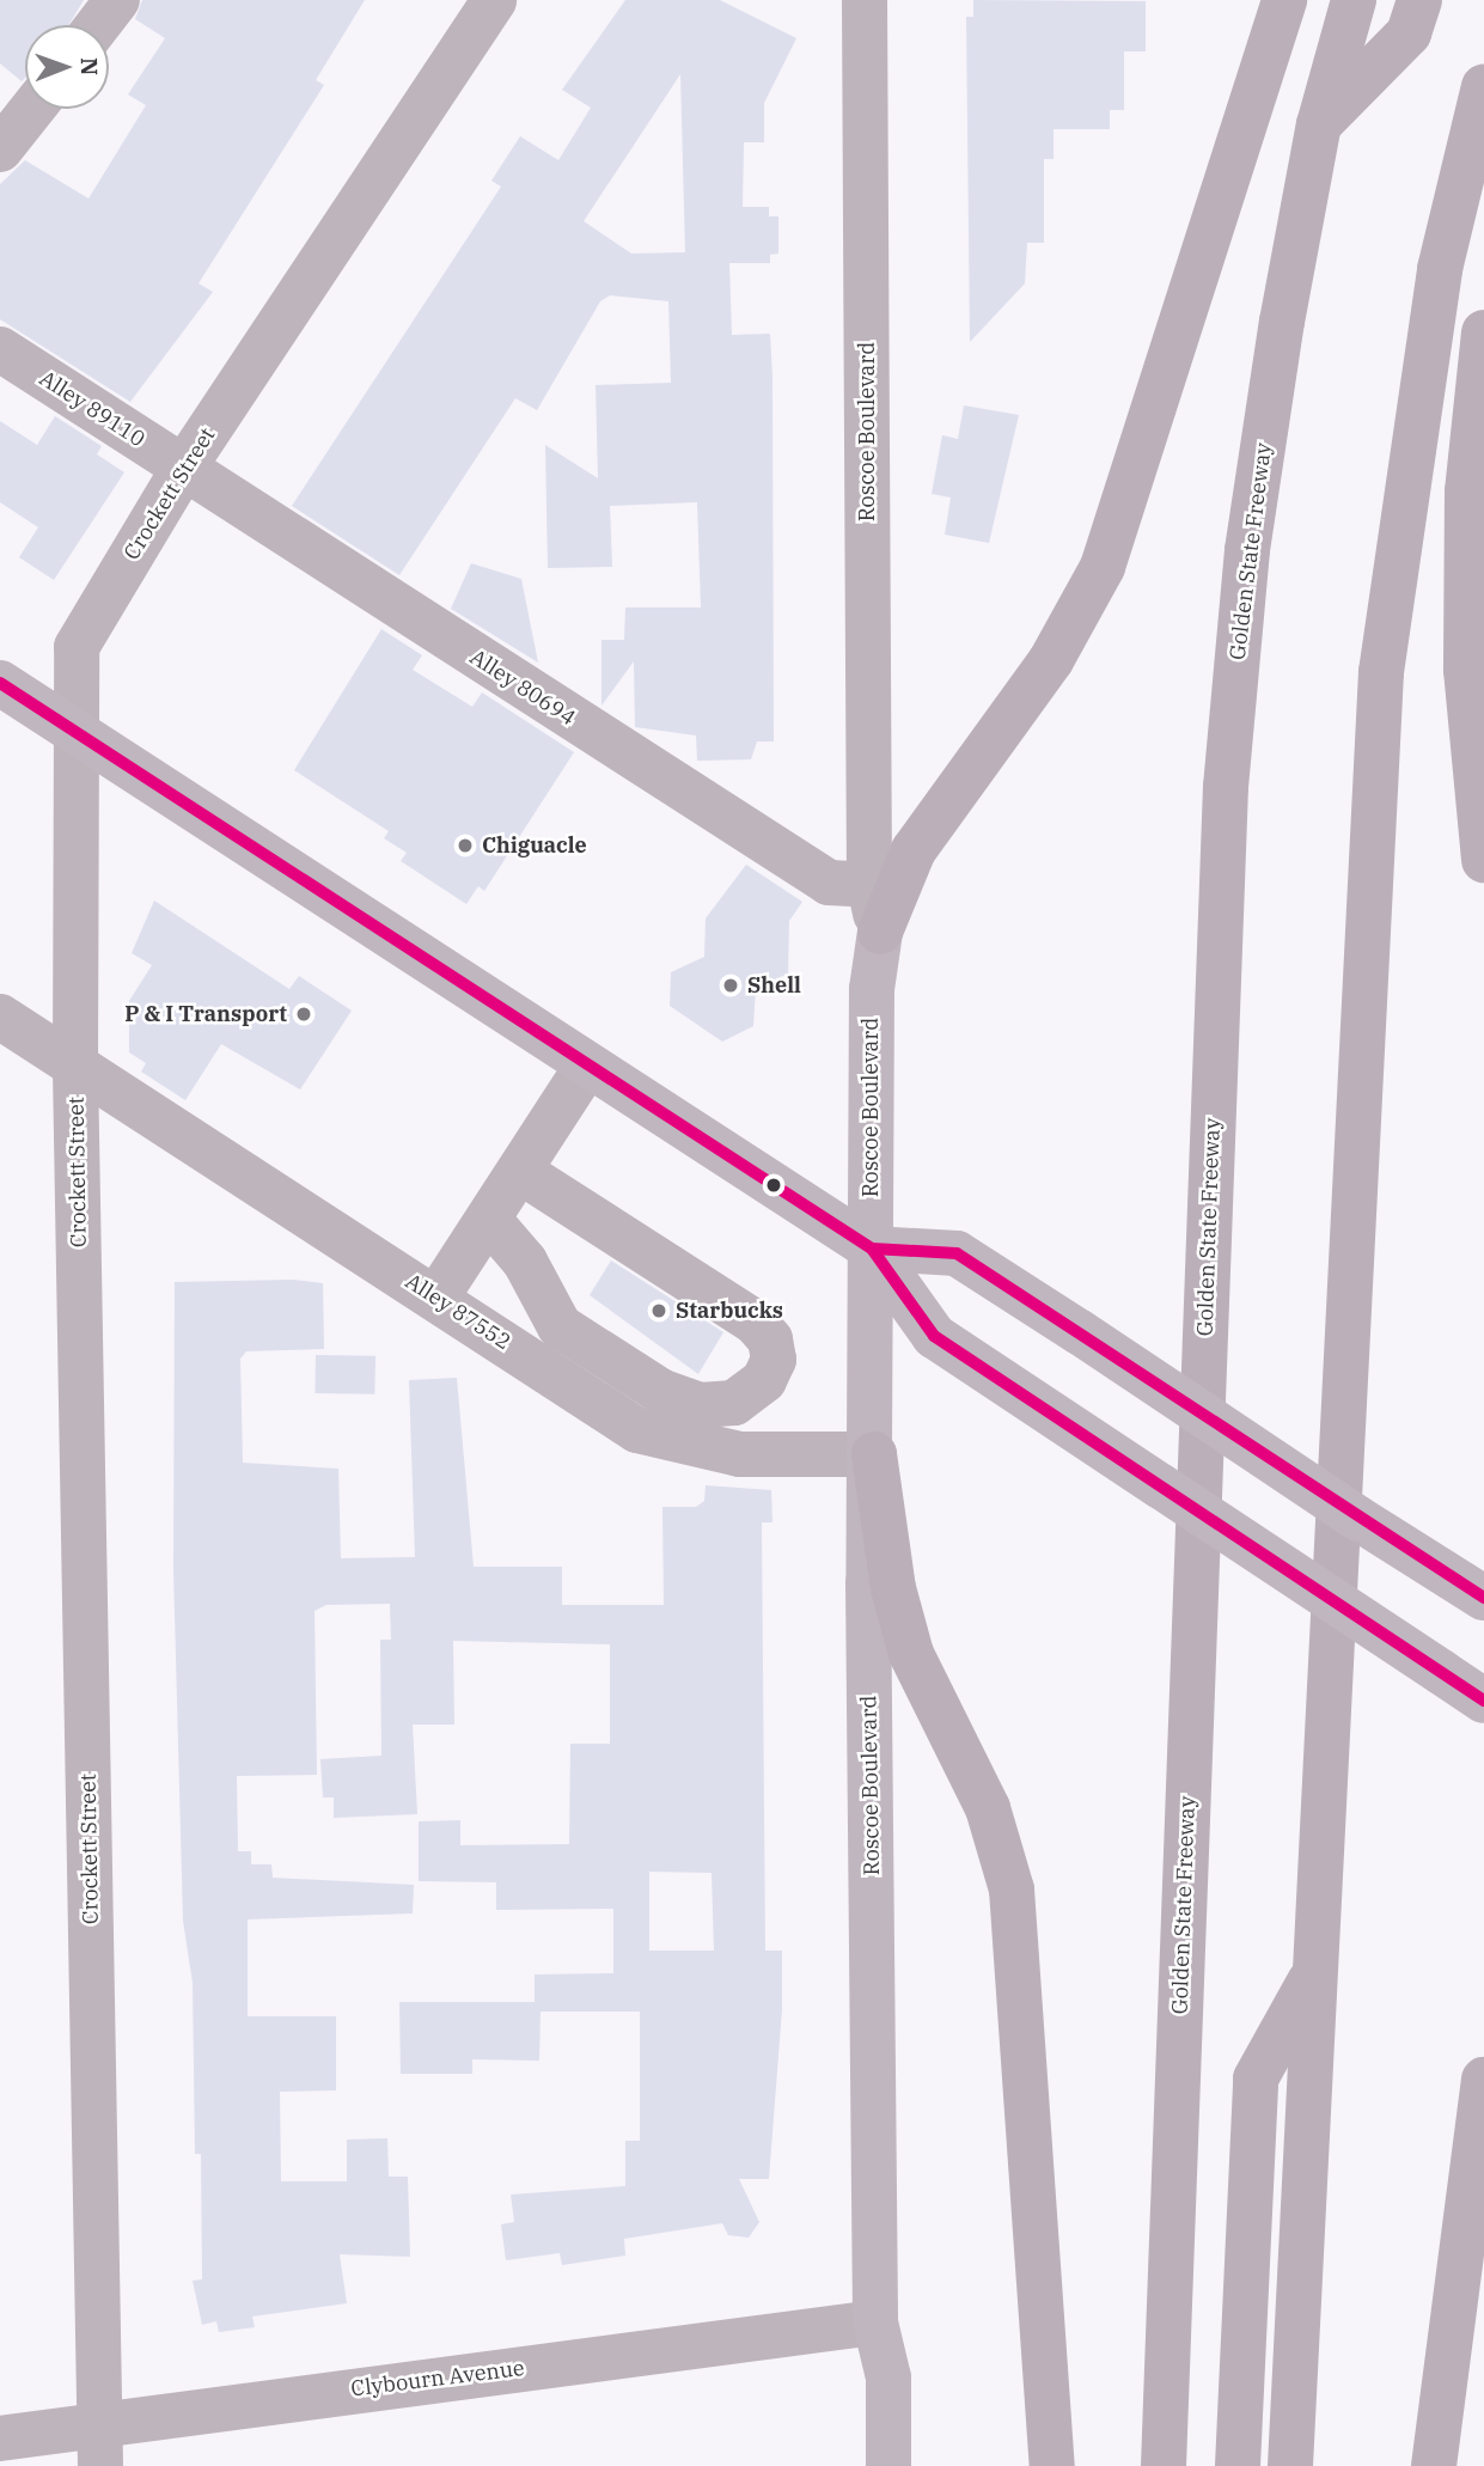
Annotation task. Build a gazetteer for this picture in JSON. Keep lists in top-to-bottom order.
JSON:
{
  "streets": {
    "highway": ["Golden State Freeway"],
    "main road": ["Roscoe Boulevard"],
    "street": [
      "Alley 89110",
      "Crockett Street",
      "Alley 80694",
      "Alley 87552",
      "Clybourn Avenue"
    ]
  },
  "crossings": [
    ["Alley 89110", "Crockett Street"],
    ["Alley 89110", "Alley 80694"],
    ["Roscoe Boulevard", "Alley 80694"],
    ["Roscoe Boulevard", "Alley 87552"],
    ["Roscoe Boulevard", "Clybourn Avenue"],
    ["Crockett Street", "Alley 80694"],
    ["Crockett Street", "Alley 87552"],
    ["Crockett Street", "Clybourn Avenue"]
  ],
  "places": [
    "Chiguacle",
    "Shell",
    "P & I Transport",
    "Starbucks"
  ],
  "north": "right"
}
